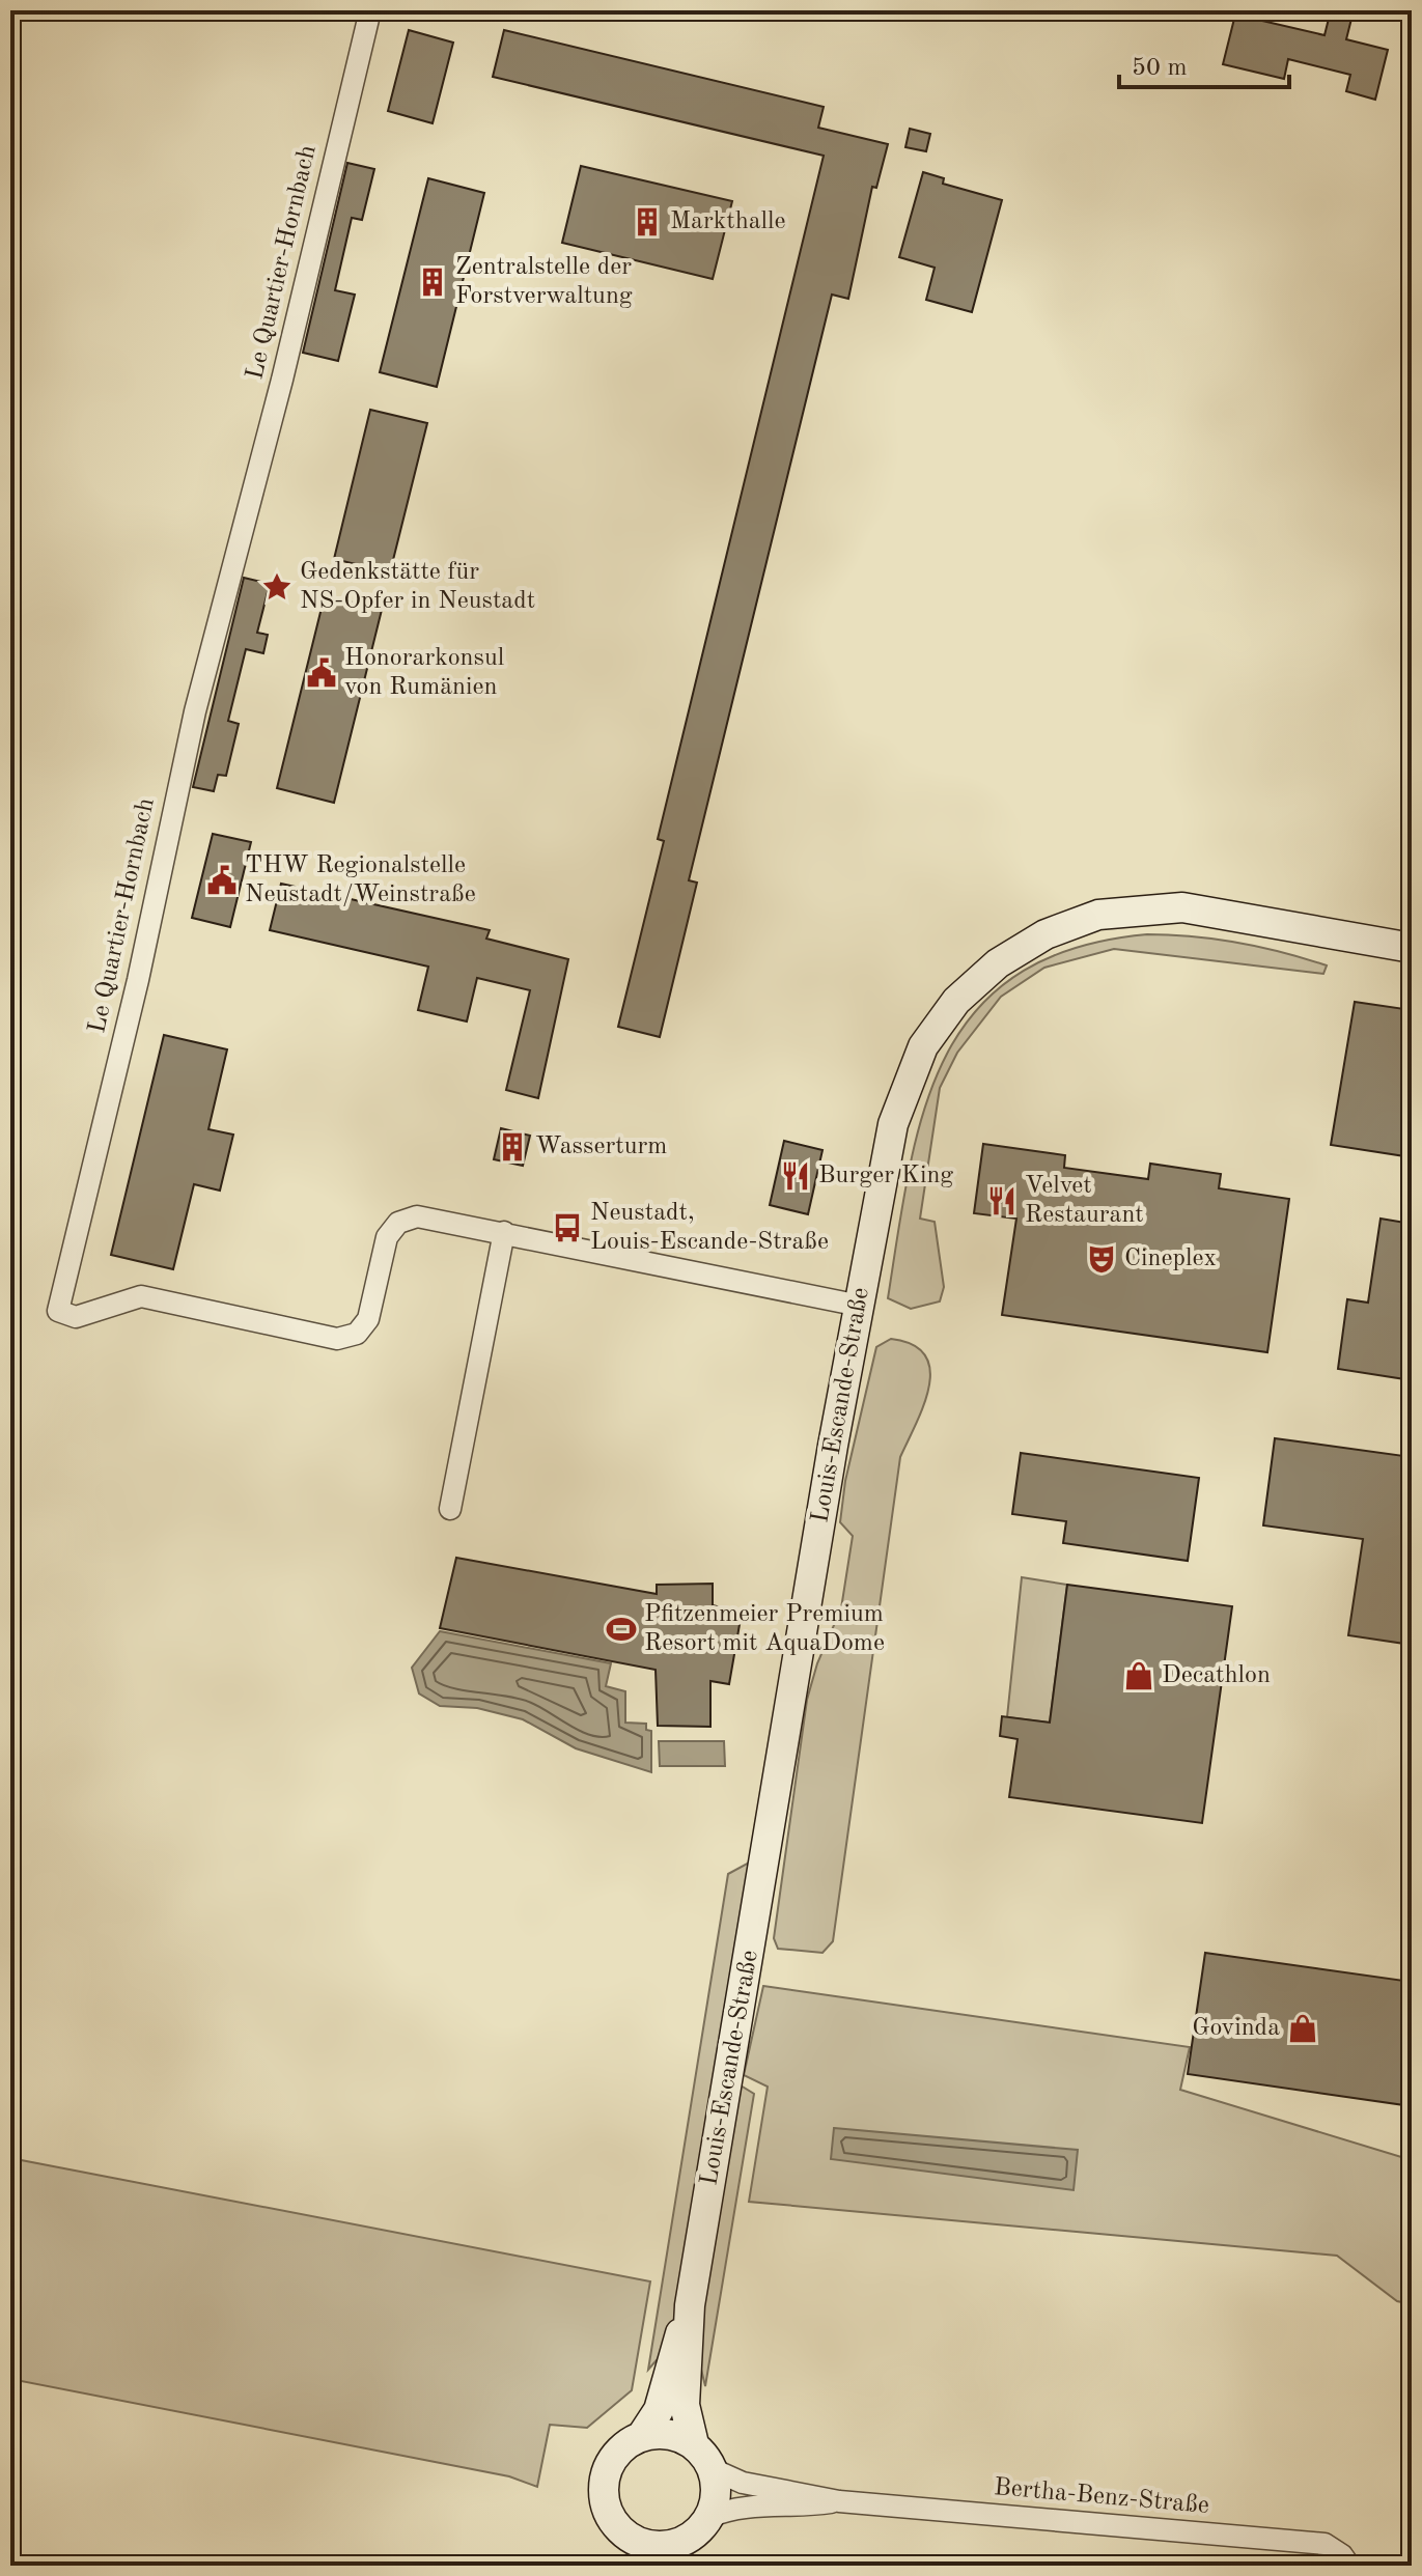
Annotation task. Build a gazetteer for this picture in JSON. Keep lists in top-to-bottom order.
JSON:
{
  "streets": {
    "street": ["Le Quartier-Hornbach", "Louis-Escande-Straße", "Bertha-Benz-Straße"]
  },
  "crossings": [
    ["Le Quartier-Hornbach", "Louis-Escande-Straße"],
    ["Louis-Escande-Straße", "Bertha-Benz-Straße"]
  ],
  "places": {
    "building": ["Markthalle", "Zentralstelle der Forstverwaltung", "Wasserturm"],
    "place": ["Gedenkstätte für NS-Opfer in Neustadt"],
    "public building": ["Honorarkonsul von Rumänien", "THW Regionalstelle Neustadt/Weinstraße"],
    "restaurant": ["Burger King", "Velvet Restaurant"],
    "bus stop": ["Neustadt, Louis-Escande-Straße"],
    "theatre": ["Cineplex"],
    "sports": ["Pfitzenmeier Premium Resort mit AquaDome"],
    "shop": ["Decathlon", "Govinda"]
  },
  "scale_bar": "50 m"
}
